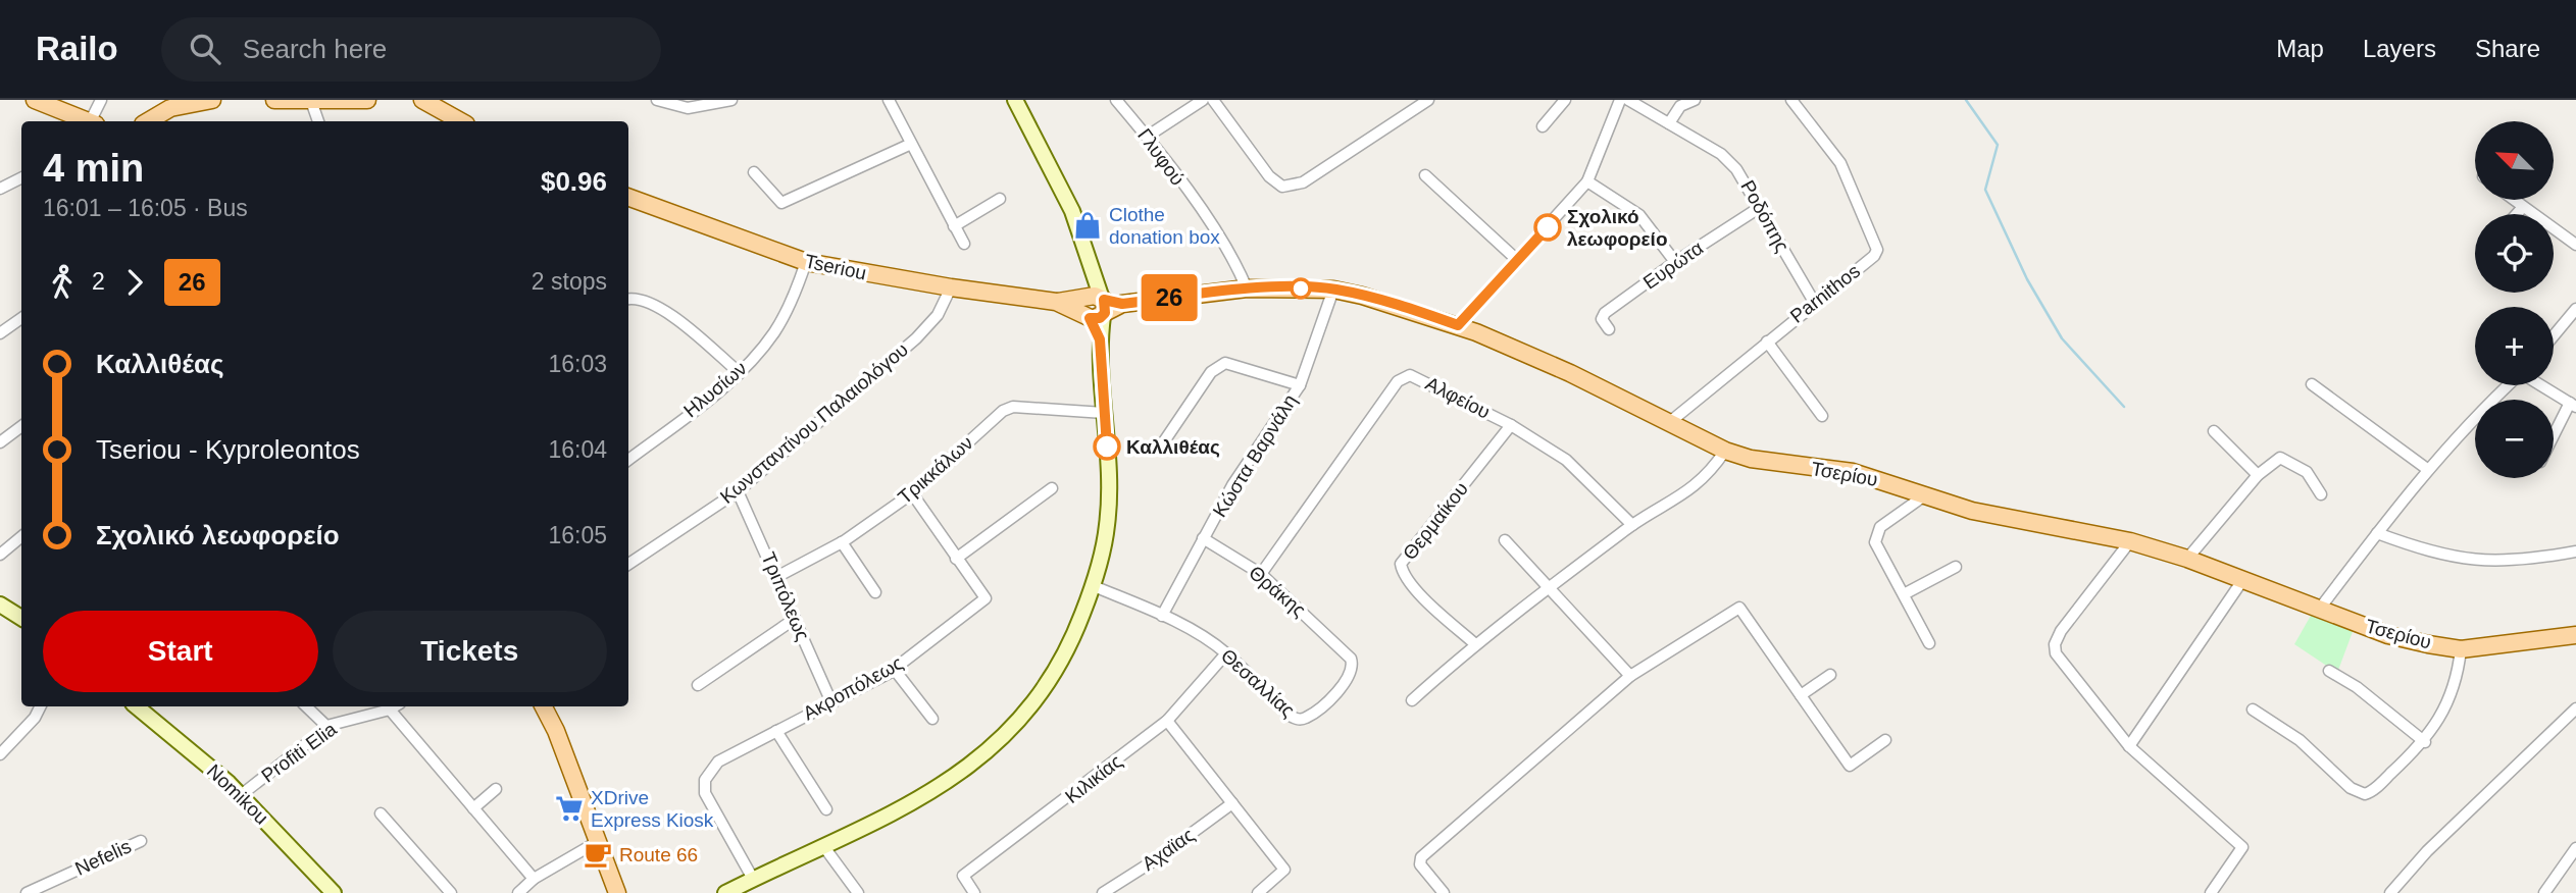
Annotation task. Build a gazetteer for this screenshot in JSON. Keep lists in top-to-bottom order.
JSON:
{
  "streets": {
    "main road": ["Tseriou", "Τσερίου"],
    "street": [
      "Γλυφού",
      "Ροδόπης",
      "Ευρώτα",
      "Parnithos",
      "Ηλυσίων",
      "Αλφείου",
      "Κωνσταντίνου Παλαιολόγου",
      "Κώστα Βαρνάλη",
      "Τρικκάλων",
      "Θερμαίκου",
      "Θράκης",
      "Τριπόλεως",
      "Θεσαλλίας",
      "Ακροπόλεως",
      "Profiti Elia",
      "Κιλικίας",
      "Nomikou",
      "Αχαϊας",
      "Nefelis"
    ]
  },
  "crossings": [
    ["Γλυφού", "Τσερίου"],
    ["Ροδόπης", "Ευρώτα"],
    ["Ροδόπης", "Parnithos"],
    ["Tseriou", "Ηλυσίων"],
    ["Tseriou", "Κωνσταντίνου Παλαιολόγου"],
    ["Tseriou", "Τσερίου"],
    ["Parnithos", "Τσερίου"],
    ["Αλφείου", "Θερμαίκου"],
    ["Αλφείου", "Θράκης"],
    ["Κωνσταντίνου Παλαιολόγου", "Τριπόλεως"],
    ["Κώστα Βαρνάλη", "Τσερίου"],
    ["Κώστα Βαρνάλη", "Θράκης"],
    ["Κώστα Βαρνάλη", "Θεσαλλίας"],
    ["Τρικκάλων", "Τριπόλεως"],
    ["Τρικκάλων", "Ακροπόλεως"],
    ["Θράκης", "Θεσαλλίας"],
    ["Τριπόλεως", "Ακροπόλεως"],
    ["Θεσαλλίας", "Κιλικίας"],
    ["Profiti Elia", "Nomikou"]
  ],
  "places": {
    "shop": ["Clothe donation box"],
    "other": ["Σχολικό λεωφορείο", "Καλλιθέας"],
    "supermarket": ["XDrive Express Kiosk"],
    "cafe": ["Route 66"]
  },
  "lines": ["bus line 26"],
  "north": "top left",
  "page": {
    "header": "Railo",
    "search": "Search here",
    "nav": ["Map", "Layers", "Share"],
    "on_map": "26",
    "map_buttons": ["+", "−"],
    "heading": ["4 min", "16:01 – 16:05 · Bus", "$0.96"],
    "legs": ["2", "26", "2 stops"],
    "list": [
      {
        "name": "Καλλιθέας",
        "value": "16:03"
      },
      {
        "name": "Tseriou - Kyproleontos",
        "value": "16:04"
      },
      {
        "name": "Σχολικό λεωφορείο",
        "value": "16:05"
      }
    ],
    "buttons": ["Start", "Tickets"]
  }
}
